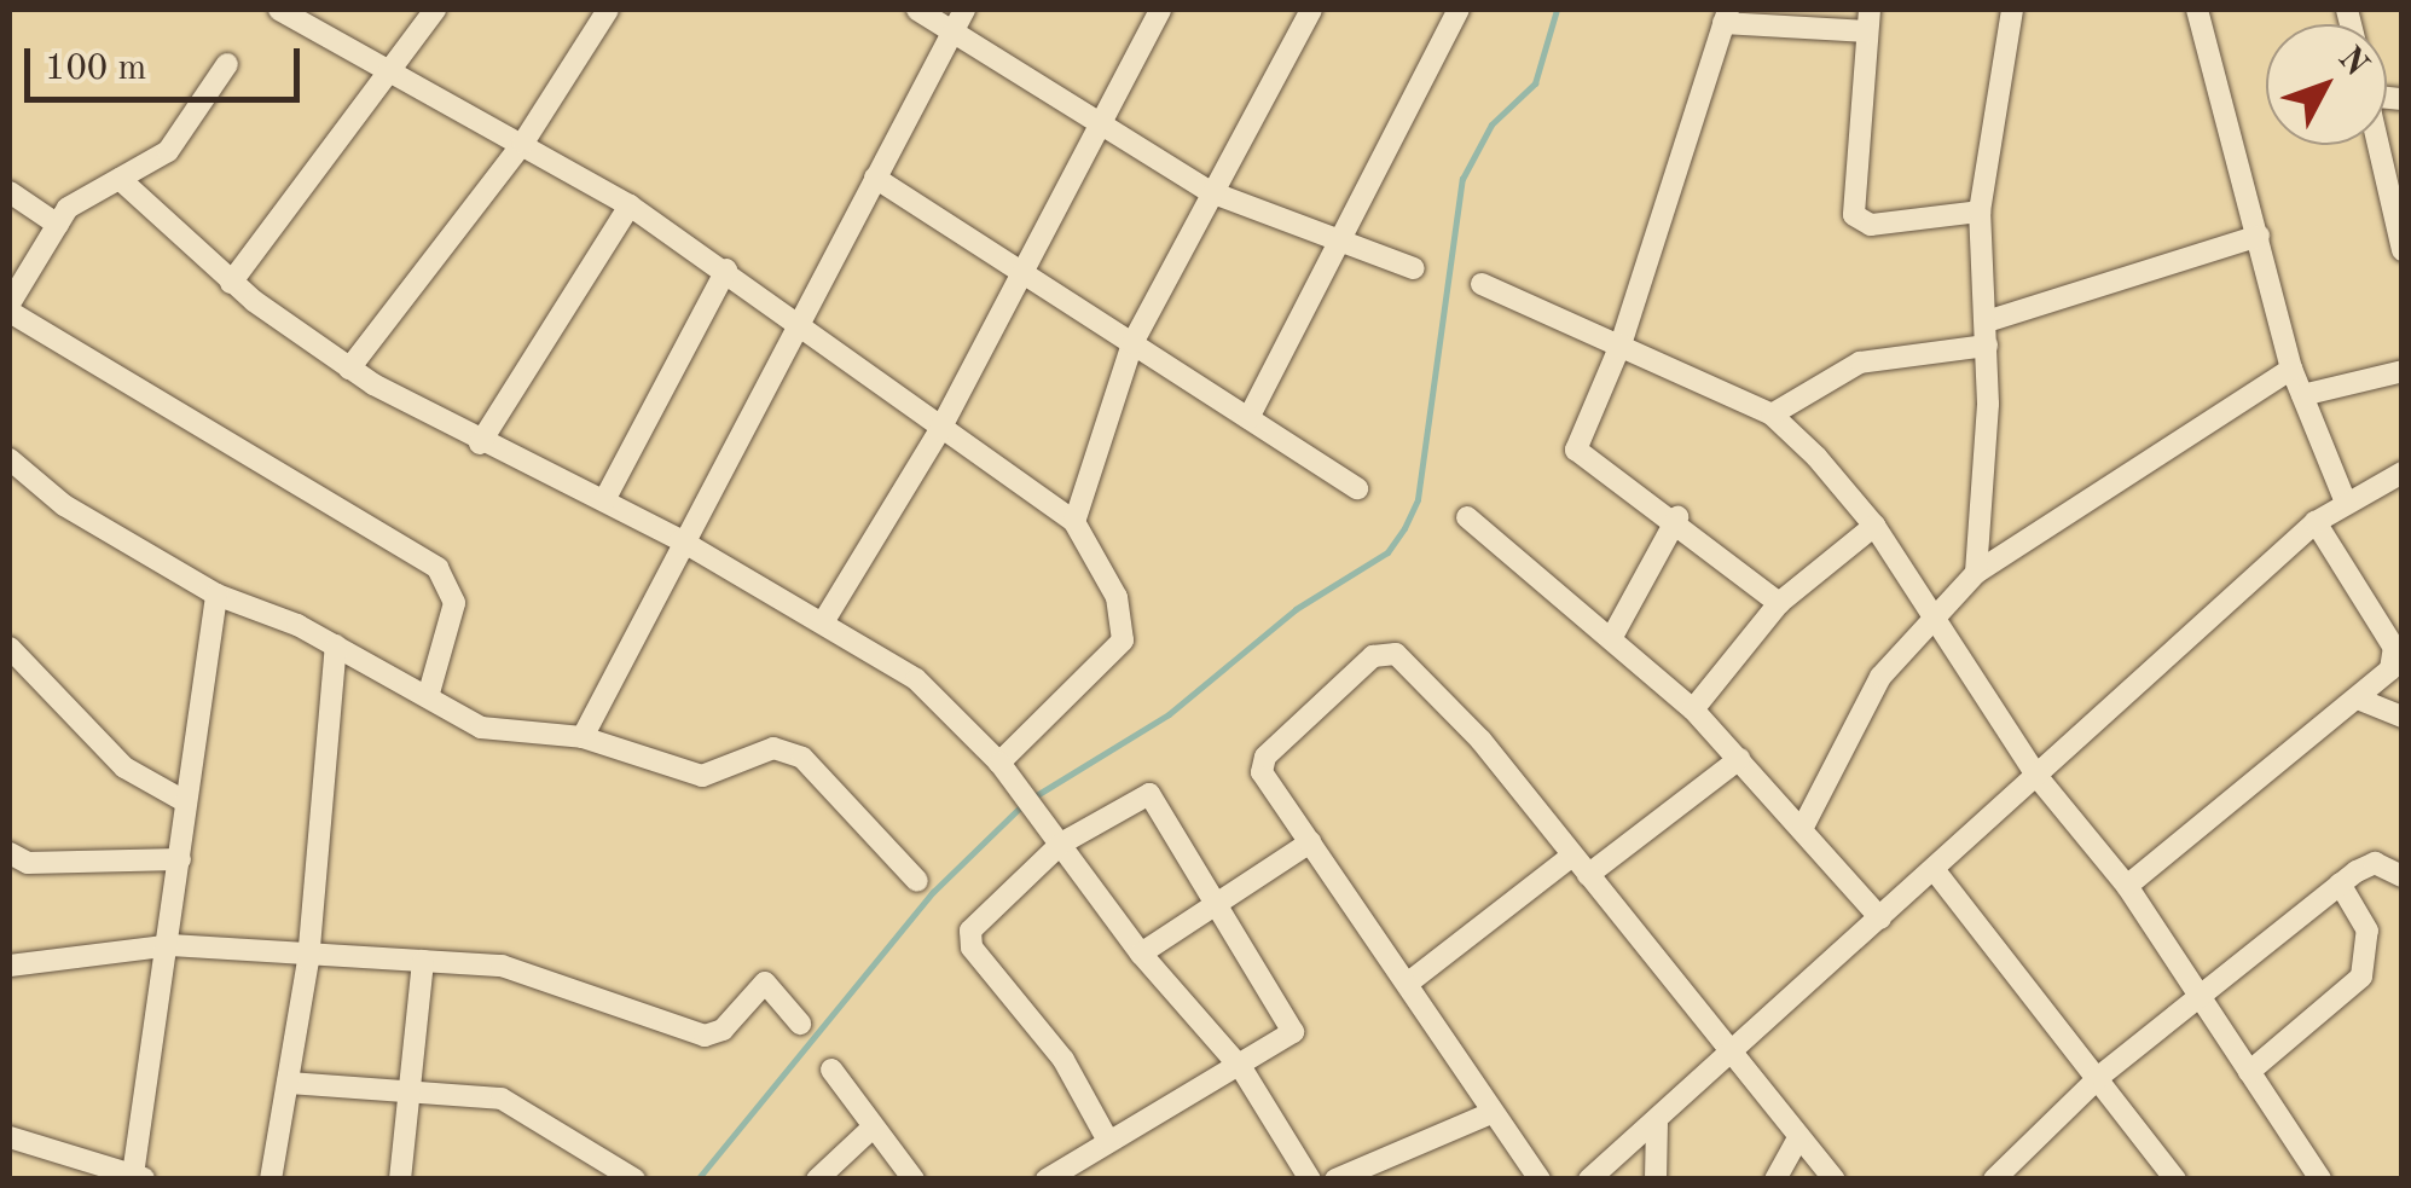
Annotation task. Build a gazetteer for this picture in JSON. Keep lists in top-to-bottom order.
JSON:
{
  "scale_bar": "100 m",
  "north": "top right"
}
